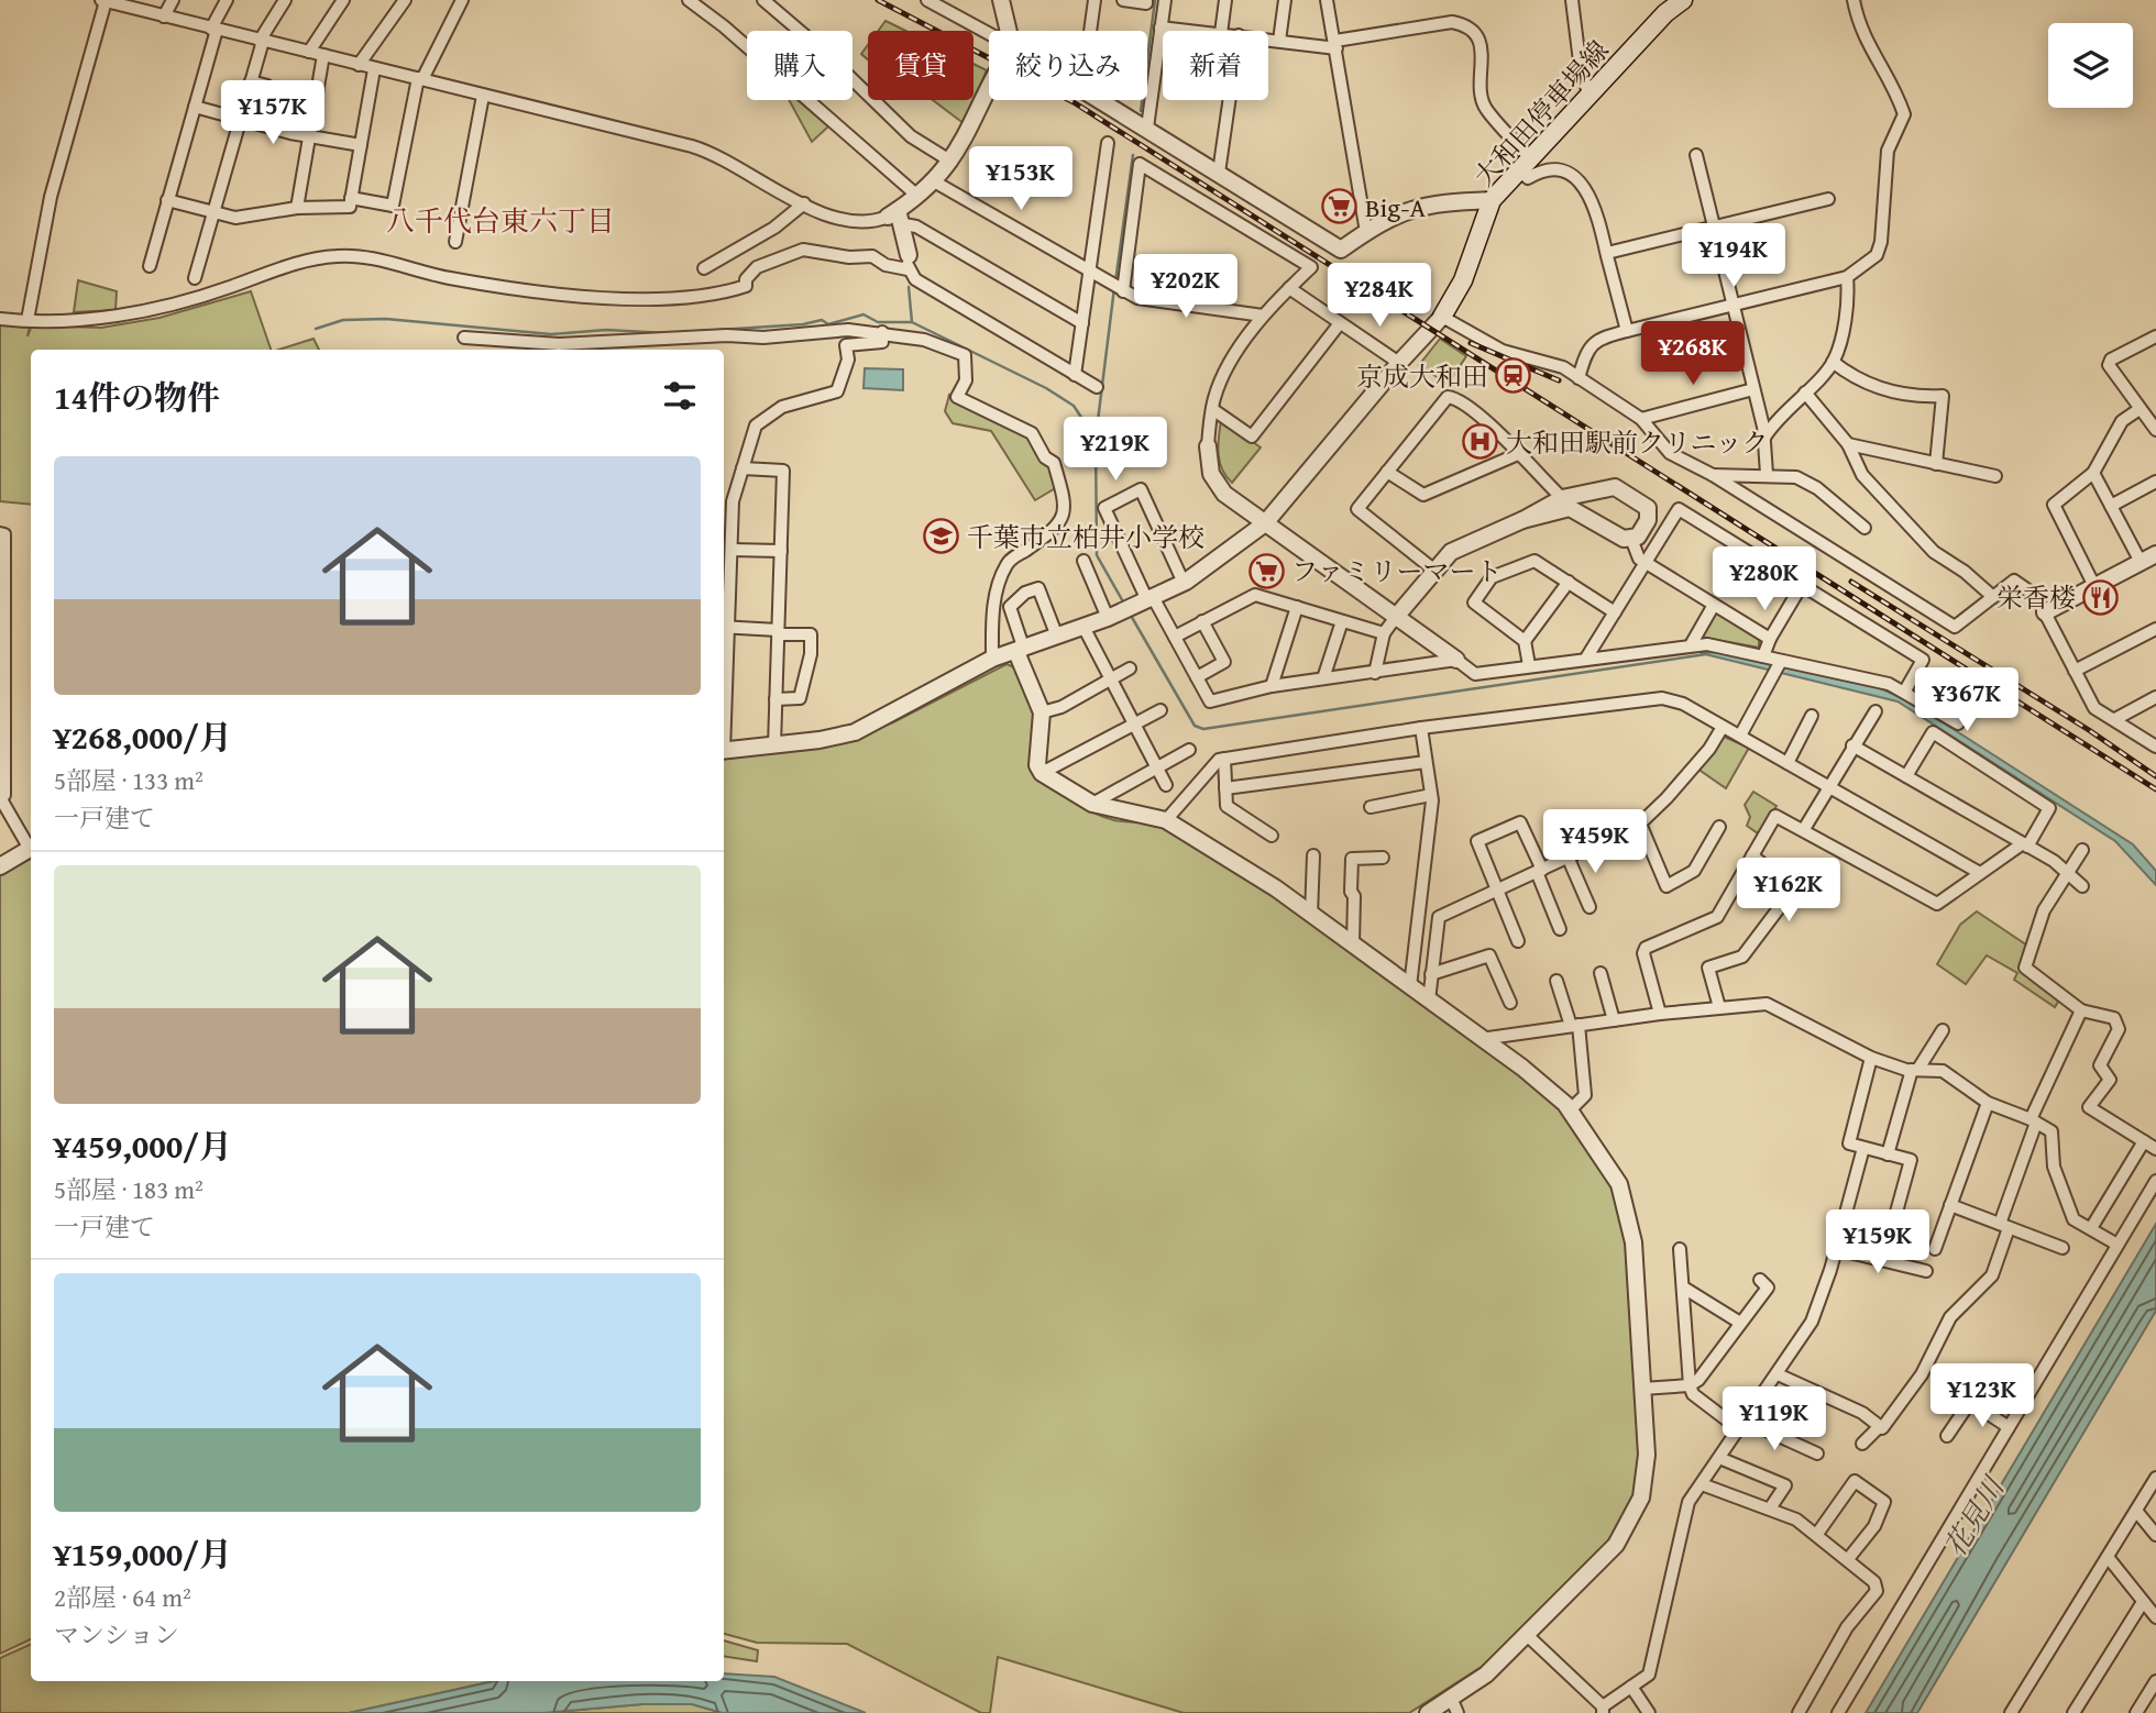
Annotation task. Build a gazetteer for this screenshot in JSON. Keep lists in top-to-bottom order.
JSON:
{
  "streets": {
    "main road": ["大和田停車場線"]
  },
  "districts": ["八千代台東六丁目"],
  "water": ["花見川"],
  "places": {
    "supermarket": ["Big-A", "ファミリーマート"],
    "station": ["京成大和田"],
    "hospital": ["大和田駅前クリニック"],
    "school or university": ["千葉市立柏井小学校"],
    "restaurant": ["栄香楼"]
  },
  "page": {
    "chip": [
      "購入",
      "賃貸",
      "絞り込み",
      "新着"
    ],
    "price": [
      "¥157K",
      "¥153K",
      "¥194K",
      "¥202K",
      "¥284K",
      "¥268K",
      "¥219K",
      "¥280K",
      "¥367K",
      "¥459K",
      "¥162K",
      "¥159K",
      "¥123K",
      "¥119K"
    ],
    "heading": "14件の物件",
    "list": [
      {
        "name": "¥268,000/月",
        "note": "5部屋 · 133 m² · 一戸建て"
      },
      {
        "name": "¥459,000/月",
        "note": "5部屋 · 183 m² · 一戸建て"
      },
      {
        "name": "¥159,000/月",
        "note": "2部屋 · 64 m² · マンション"
      }
    ]
  }
}
